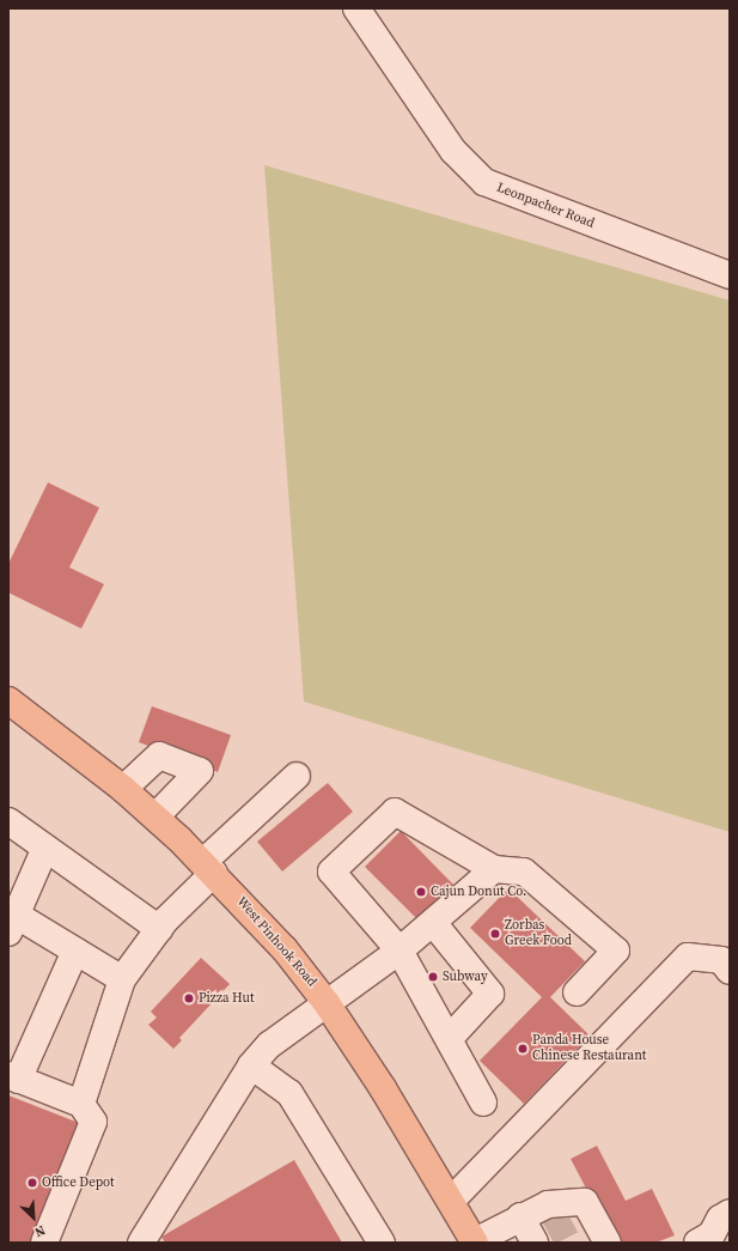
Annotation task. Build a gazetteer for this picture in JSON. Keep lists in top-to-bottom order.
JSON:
{
  "streets": {
    "main road": ["West Pinhook Road"],
    "street": ["Leonpacher Road"]
  },
  "places": [
    "Cajun Donut Co.",
    "Zorbas Greek Food",
    "Subway",
    "Pizza Hut",
    "Panda House Chinese Restaurant",
    "Office Depot"
  ],
  "north": "bottom right"
}
